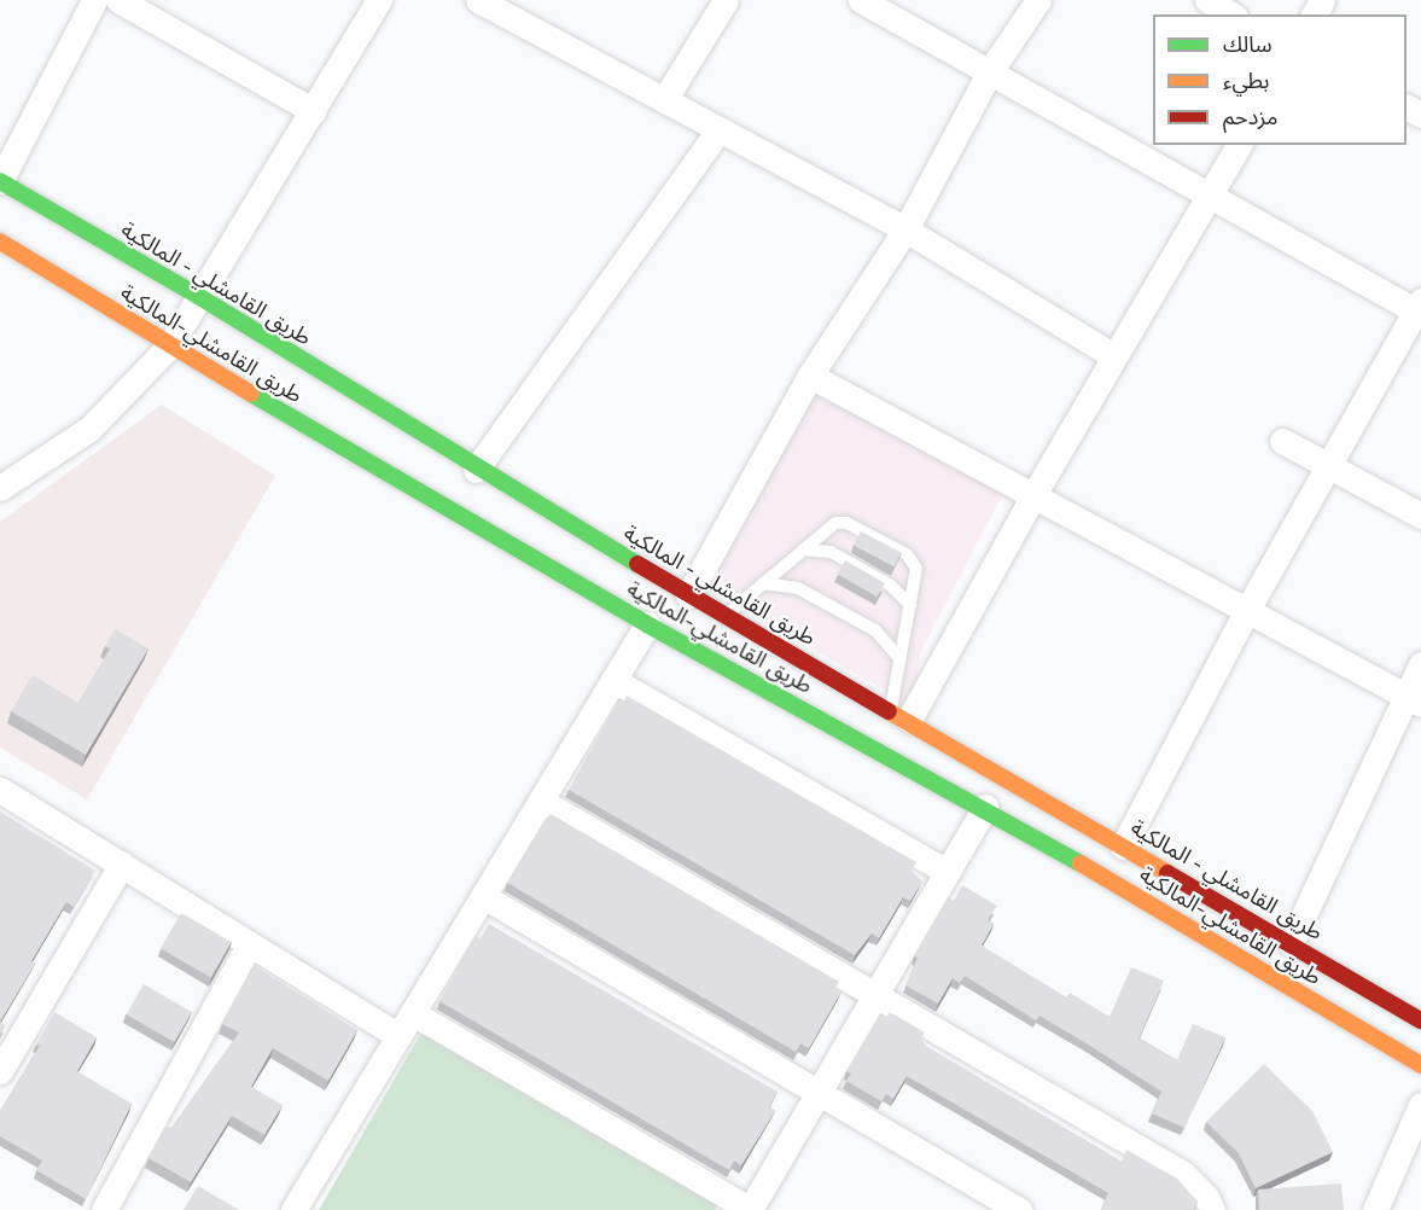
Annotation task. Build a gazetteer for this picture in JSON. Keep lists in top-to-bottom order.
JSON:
{
  "streets": {
    "highway": ["طريق القامشلي - المالكية", "طريق القامشلي-المالكية"]
  },
  "legend": ["سالك", "بطيء", "مزدحم"]
}
